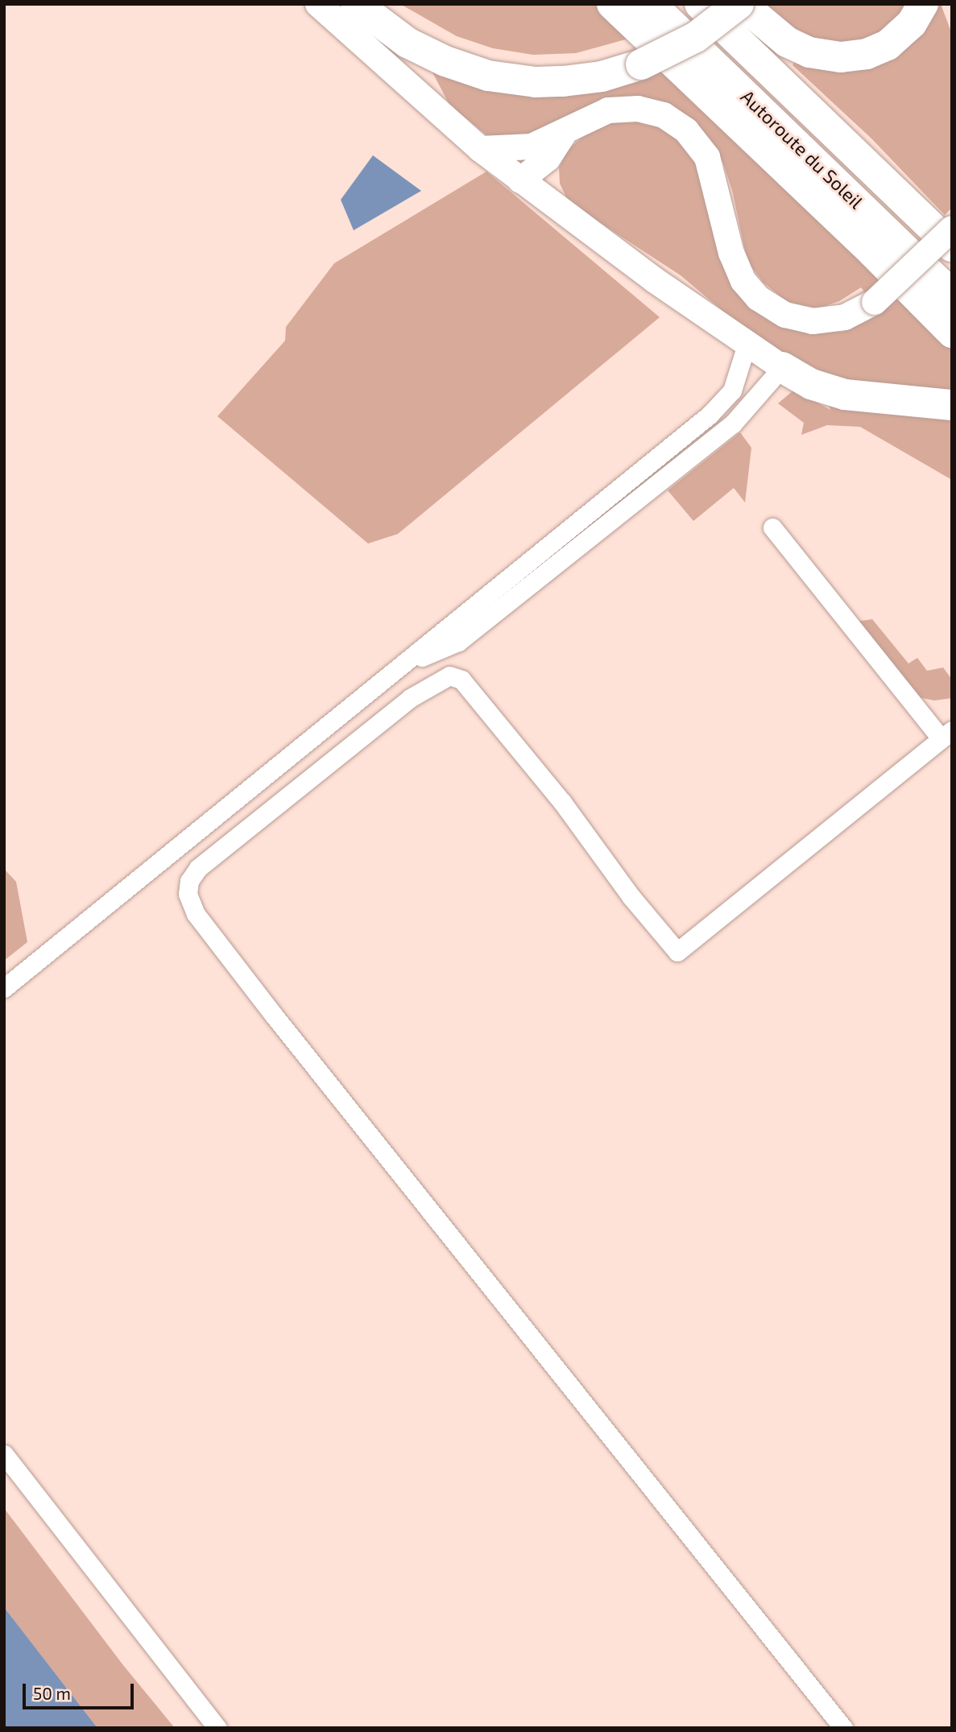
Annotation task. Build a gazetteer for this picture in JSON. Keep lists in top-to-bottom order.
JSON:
{
  "streets": {
    "highway": ["Autoroute du Soleil"]
  },
  "scale_bar": "50 m"
}
